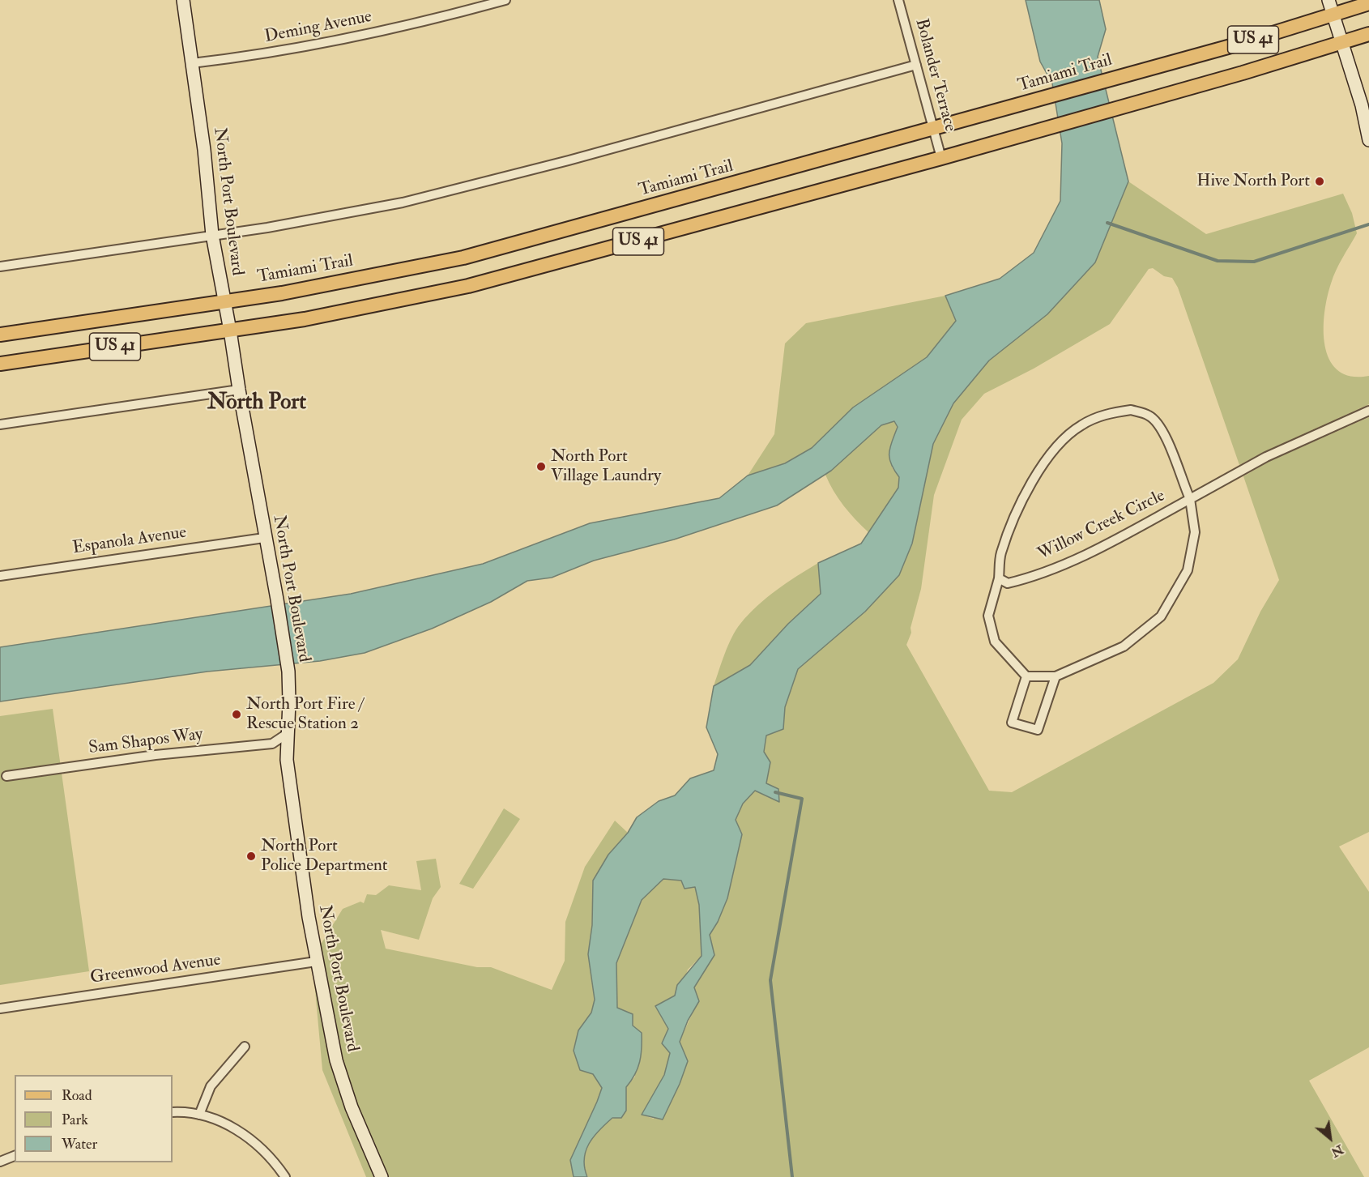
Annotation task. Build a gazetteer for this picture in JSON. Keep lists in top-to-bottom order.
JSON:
{
  "streets": {
    "main road": ["US 41", "Tamiami Trail"],
    "street": [
      "Deming Avenue",
      "Bolander Terrace",
      "North Port Boulevard",
      "Willow Creek Circle",
      "Espanola Avenue",
      "Sam Shapos Way",
      "Greenwood Avenue"
    ]
  },
  "crossings": [
    ["Deming Avenue", "North Port Boulevard"],
    ["US 41", "Bolander Terrace"],
    ["US 41", "North Port Boulevard"],
    ["Tamiami Trail", "Bolander Terrace"],
    ["Tamiami Trail", "North Port Boulevard"],
    ["North Port Boulevard", "Espanola Avenue"],
    ["North Port Boulevard", "Sam Shapos Way"],
    ["North Port Boulevard", "Greenwood Avenue"]
  ],
  "districts": ["North Port"],
  "places": [
    "Hive North Port",
    "North Port Village Laundry",
    "North Port Fire / Rescue Station 2",
    "North Port Police Department"
  ],
  "legend": ["Road", "Park", "Water"],
  "north": "bottom right"
}
